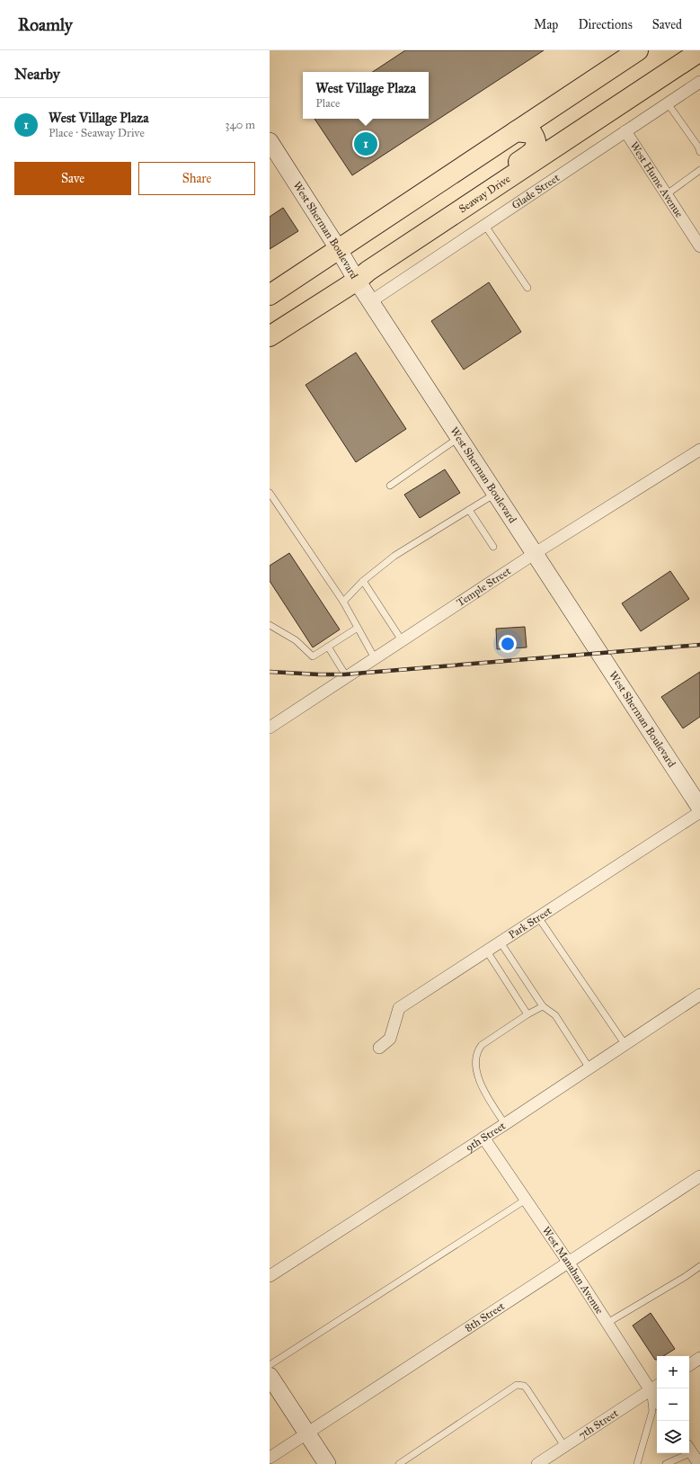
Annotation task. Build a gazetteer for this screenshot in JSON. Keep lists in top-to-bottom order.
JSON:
{
  "streets": {
    "highway": ["Seaway Drive"],
    "main road": ["West Sherman Boulevard"],
    "street": [
      "West Hume Avenue",
      "Glade Street",
      "Temple Street",
      "Park Street",
      "9th Street",
      "West Manahan Avenue",
      "8th Street",
      "7th Street"
    ]
  },
  "crossings": [
    ["West Hume Avenue", "Glade Street"],
    ["Glade Street", "West Sherman Boulevard"],
    ["Seaway Drive", "West Sherman Boulevard"],
    ["West Sherman Boulevard", "Temple Street"],
    ["9th Street", "West Manahan Avenue"],
    ["West Manahan Avenue", "8th Street"],
    ["West Manahan Avenue", "7th Street"]
  ],
  "page": {
    "header": "Roamly",
    "nav": ["Map", "Directions", "Saved"],
    "heading": "Nearby",
    "popup": ["West Village Plaza", "Place"],
    "list": [
      {
        "mark": "1",
        "name": "West Village Plaza",
        "note": "Place · Seaway Drive",
        "value": "340 m"
      }
    ],
    "pins": "1",
    "buttons": ["Save", "Share"],
    "map_buttons": ["+", "−"]
  }
}
